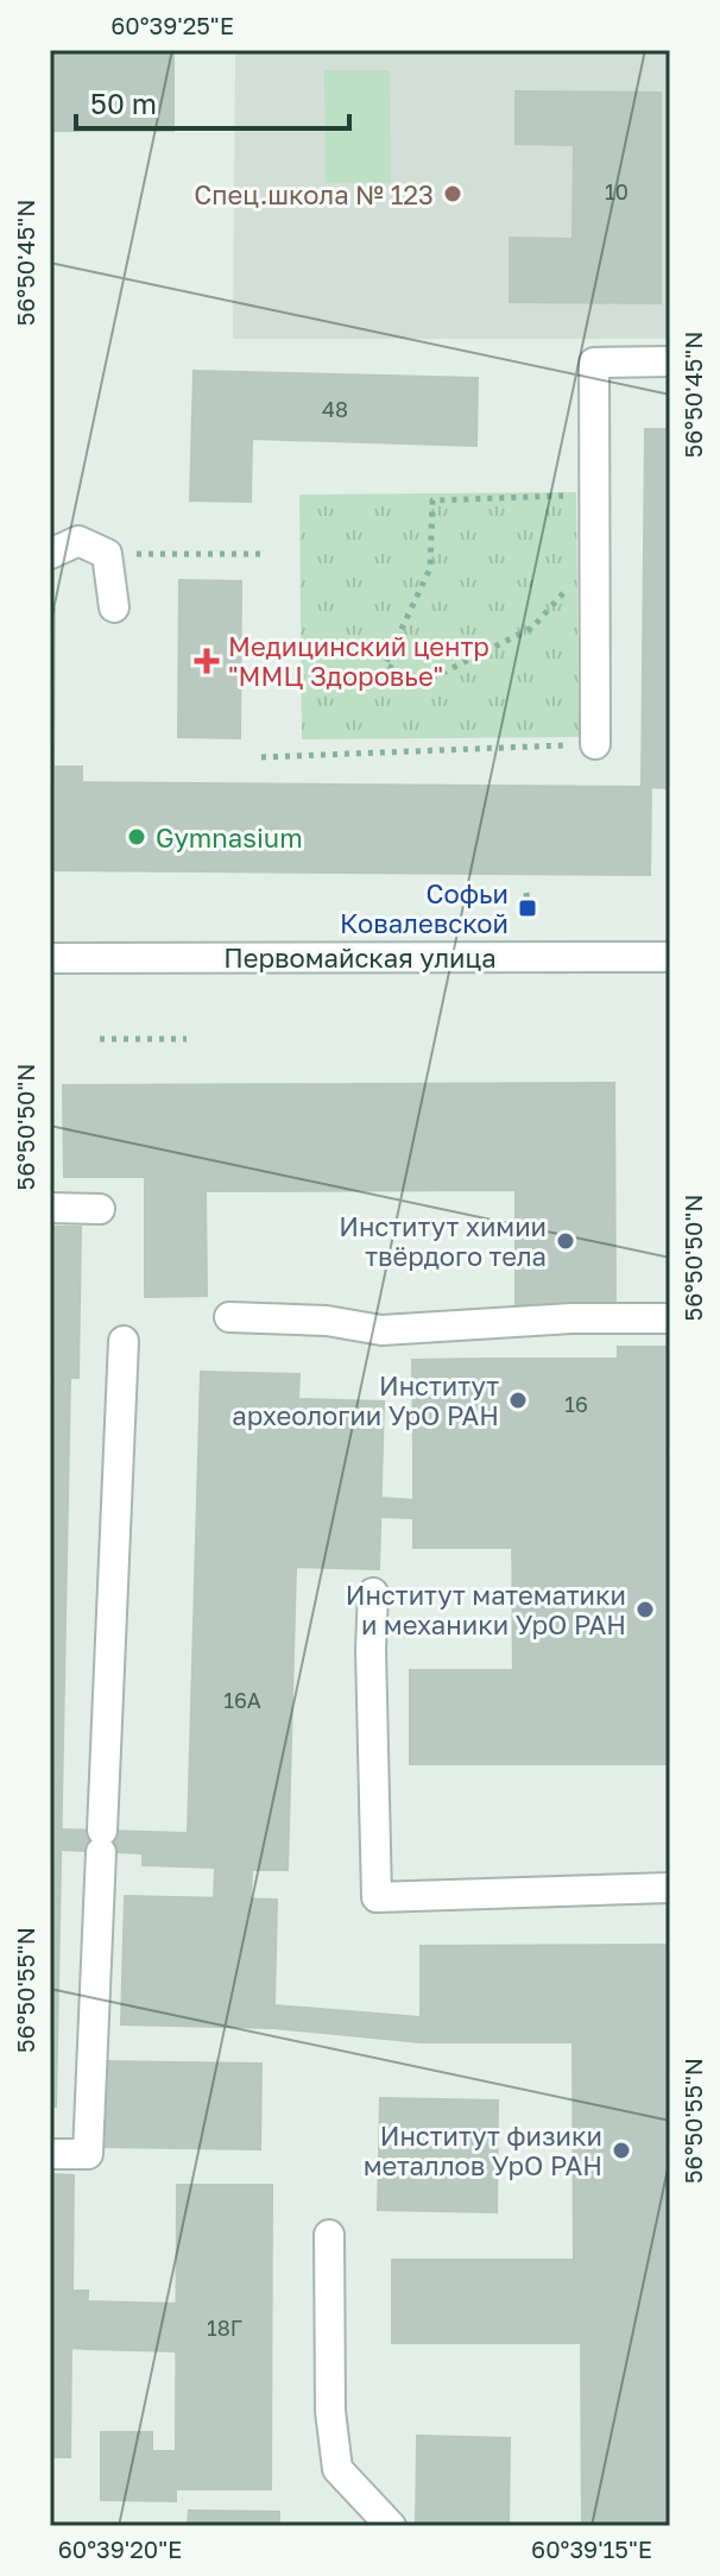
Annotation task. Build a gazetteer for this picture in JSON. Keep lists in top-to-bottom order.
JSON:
{
  "streets": {
    "street": ["Первомайская улица"]
  },
  "places": {
    "other": [
      "Спец.школа № 123",
      "Gymnasium",
      "Институт химии твёрдого тела",
      "Институт археологии УрО РАН",
      "Институт математики и механики УрО РАН",
      "Институт физики металлов УрО РАН"
    ],
    "health": ["Медицинский центр \"ММЦ Здоровье\""],
    "transit": ["Софьи Ковалевской"]
  },
  "house_numbers": [
    "10",
    "48",
    "16",
    "16А",
    "18Г"
  ],
  "scale_bar": "50 m",
  "coordinates": [
    "60°39'25\"E",
    "56°50'45\"N",
    "56°50'50\"N",
    "56°50'55\"N",
    "60°39'20\"E",
    "60°39'15\"E"
  ]
}
